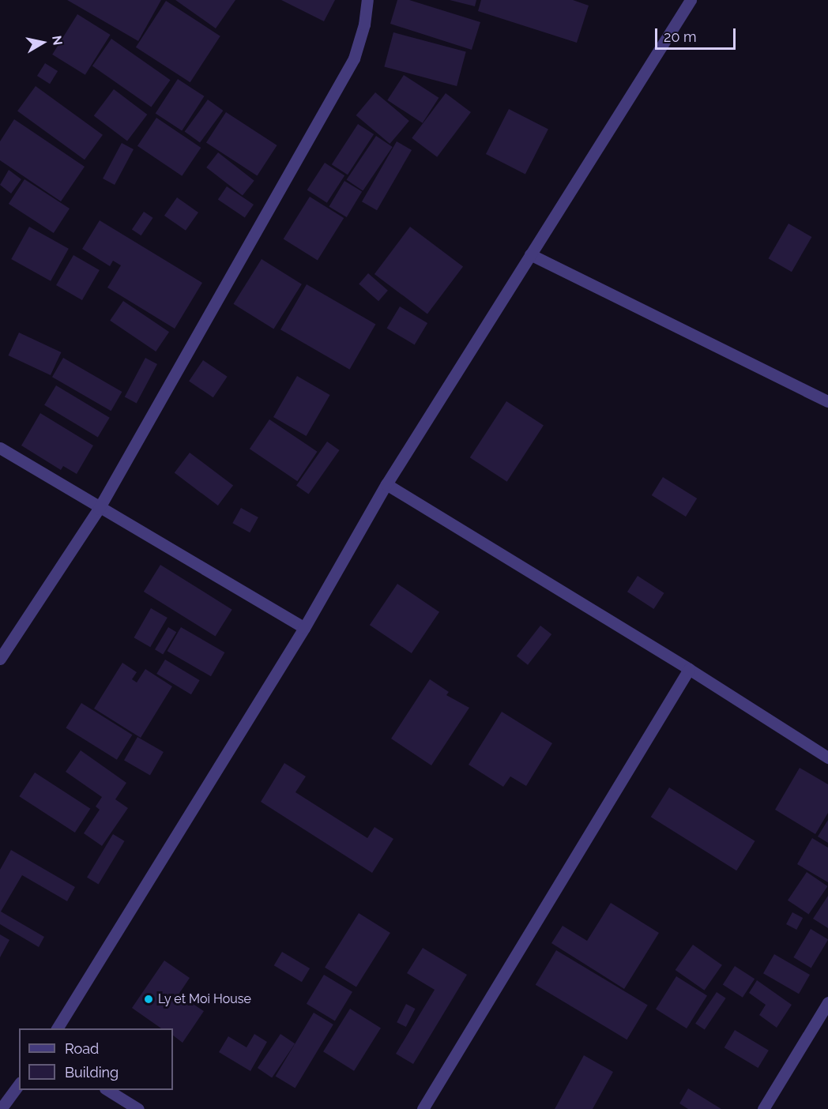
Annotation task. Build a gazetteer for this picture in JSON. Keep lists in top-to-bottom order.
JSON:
{
  "places": ["Ly et Moi House"],
  "legend": ["Road", "Building"],
  "scale_bar": "20 m",
  "north": "right"
}
